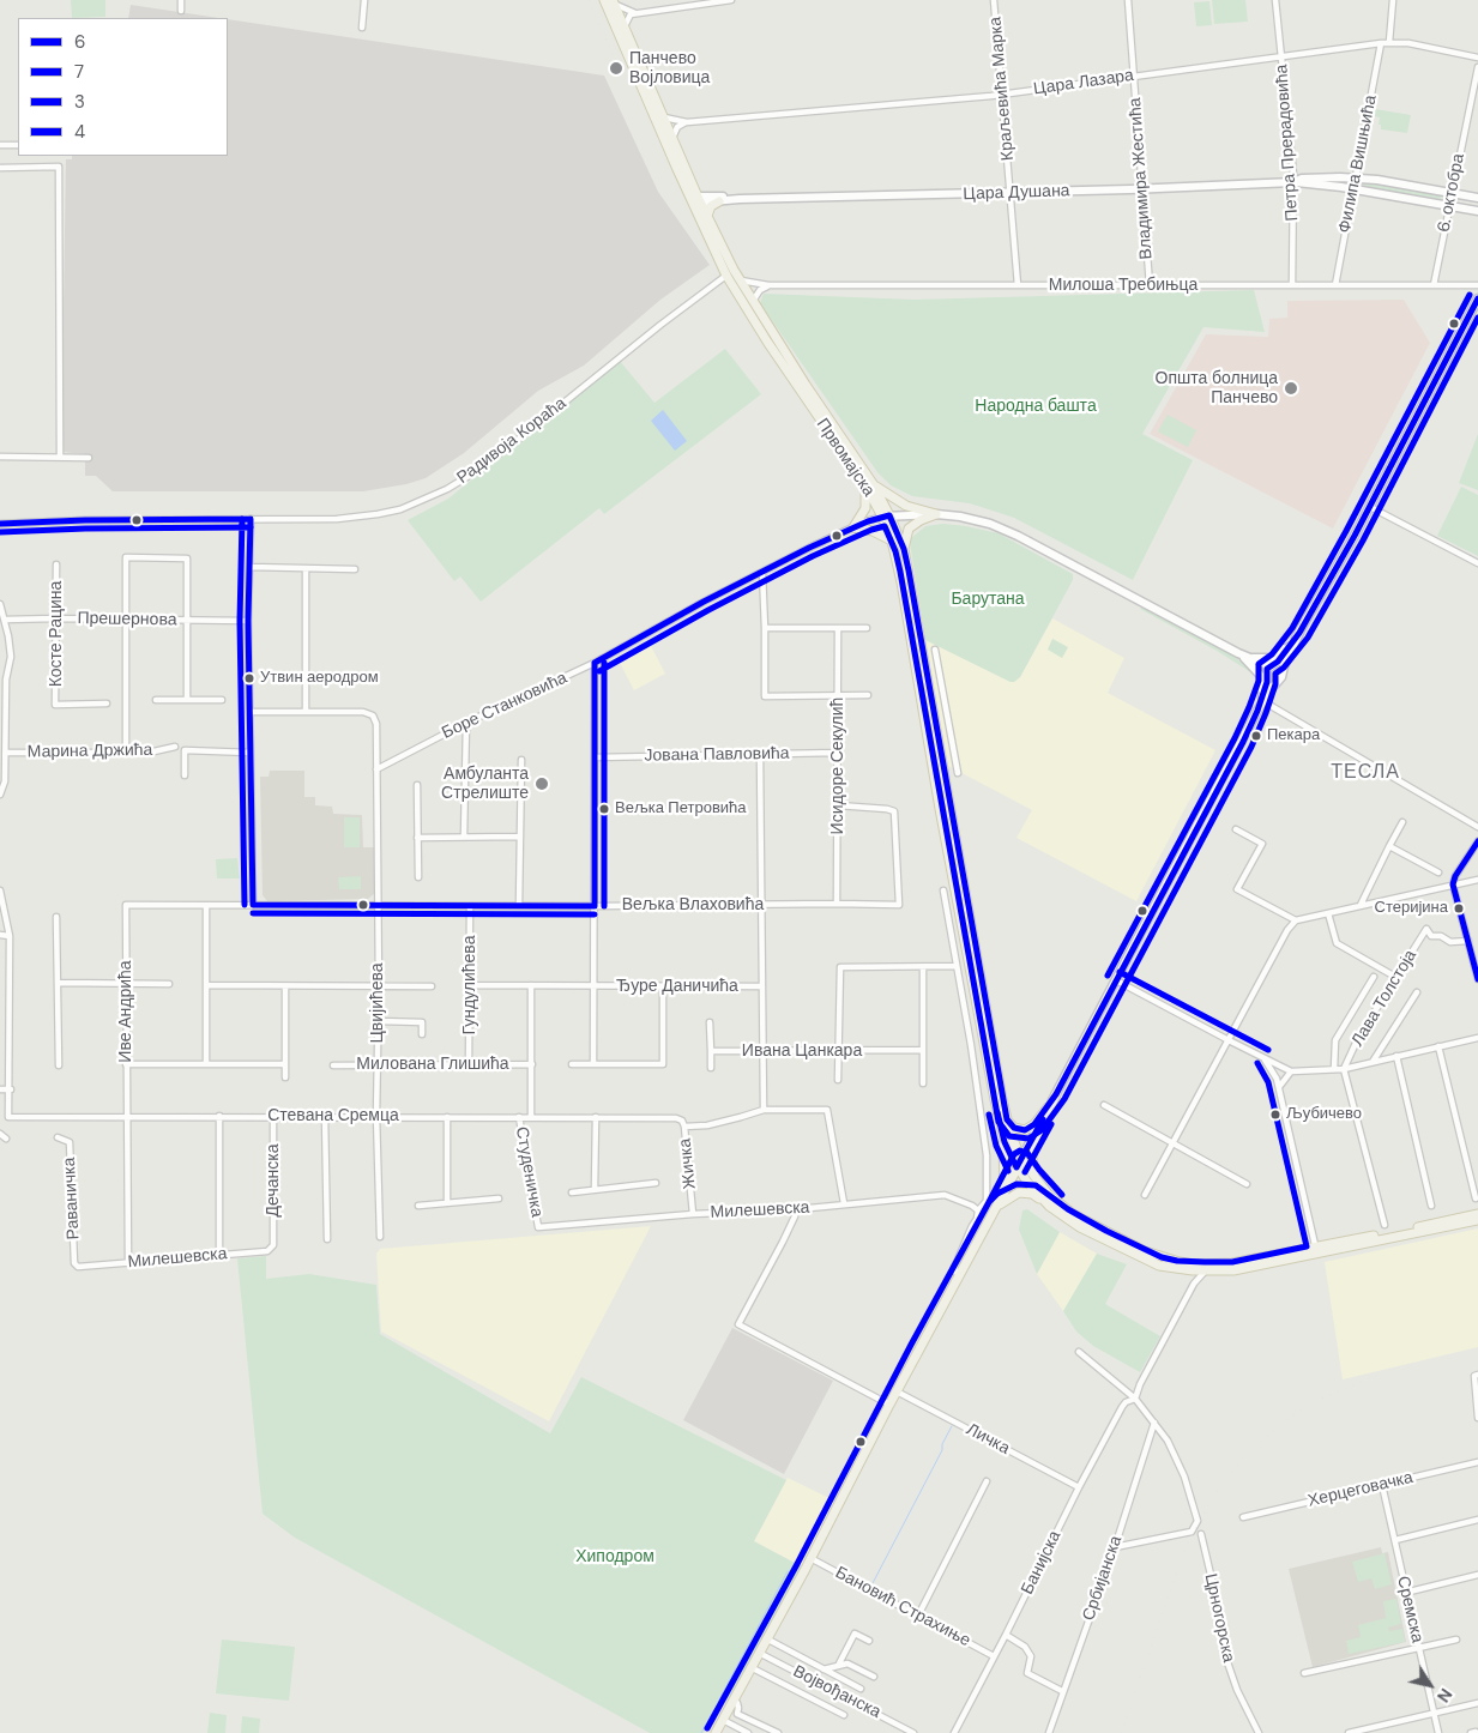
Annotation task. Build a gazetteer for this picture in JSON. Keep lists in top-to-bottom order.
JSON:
{
  "streets": {
    "main road": ["Првомајска"],
    "street": [
      "Цара Лазара",
      "Краљевића Марка",
      "Петра Прерадовића",
      "Филипа Вишњића",
      "Владимира Жестића",
      "Цара Душана",
      "6. октобра",
      "Милоша Требињца",
      "Радивоја Кораћа",
      "Прешернова",
      "Косте Рацина",
      "Боре Станковића",
      "Марина Држића",
      "Јована Павловића",
      "Исидоре Секулић",
      "Вељка Влаховића",
      "Гундулићева",
      "Ђуре Даничића",
      "Лава Толстоја",
      "Цвијићева",
      "Иве Андрића",
      "Ивана Цанкара",
      "Милована Глишића",
      "Стевана Сремца",
      "Жичка",
      "Студеничка",
      "Дечанска",
      "Раваничка",
      "Милешевска",
      "Личка",
      "Херцеговачка",
      "Банијска",
      "Србијанска",
      "Бановић Страхиње",
      "Сремска",
      "Црногорска",
      "Војвођанска"
    ]
  },
  "crossings": [
    ["Цара Лазара", "Краљевића Марка"],
    ["Цара Лазара", "Петра Прерадовића"],
    ["Цара Лазара", "Филипа Вишњића"],
    ["Цара Лазара", "Владимира Жестића"],
    ["Цара Лазара", "Првомајска"],
    ["Краљевића Марка", "Цара Душана"],
    ["Краљевића Марка", "Милоша Требињца"],
    ["Петра Прерадовића", "Цара Душана"],
    ["Петра Прерадовића", "Милоша Требињца"],
    ["Филипа Вишњића", "Цара Душана"],
    ["Филипа Вишњића", "Милоша Требињца"],
    ["Владимира Жестића", "Цара Душана"],
    ["Владимира Жестића", "Милоша Требињца"],
    ["Цара Душана", "6. октобра"],
    ["Цара Душана", "Првомајска"],
    ["6. октобра", "Милоша Требињца"],
    ["Милоша Требињца", "Првомајска"],
    ["Радивоја Кораћа", "Првомајска"],
    ["Првомајска", "Боре Станковића"],
    ["Прешернова", "Косте Рацина"],
    ["Боре Станковића", "Цвијићева"],
    ["Јована Павловића", "Исидоре Секулић"],
    ["Исидоре Секулић", "Вељка Влаховића"],
    ["Вељка Влаховића", "Гундулићева"],
    ["Вељка Влаховића", "Цвијићева"],
    ["Вељка Влаховића", "Иве Андрића"],
    ["Гундулићева", "Ђуре Даничића"],
    ["Гундулићева", "Милована Глишића"],
    ["Цвијићева", "Милована Глишића"],
    ["Цвијићева", "Стевана Сремца"],
    ["Иве Андрића", "Стевана Сремца"],
    ["Иве Андрића", "Милешевска"],
    ["Стевана Сремца", "Жичка"],
    ["Стевана Сремца", "Студеничка"],
    ["Стевана Сремца", "Дечанска"],
    ["Жичка", "Милешевска"],
    ["Студеничка", "Милешевска"],
    ["Дечанска", "Милешевска"],
    ["Раваничка", "Милешевска"],
    ["Личка", "Банијска"],
    ["Херцеговачка", "Сремска"],
    ["Банијска", "Бановић Страхиње"]
  ],
  "districts": ["ТЕСЛА"],
  "parks": ["Народна башта", "Барутана", "Хиподром"],
  "places": [
    "Панчево Војловица",
    "Општа болница Панчево",
    "Утвин аеродром",
    "Пекара",
    "Амбуланта Стрелиште",
    "Вељка Петровића",
    "Стеријина",
    "Љубичево"
  ],
  "lines": [
    "transit line 3",
    "transit line 6",
    "transit line 7",
    "transit line 4"
  ],
  "legend": [
    "6",
    "7",
    "3",
    "4"
  ],
  "north": "bottom right"
}
